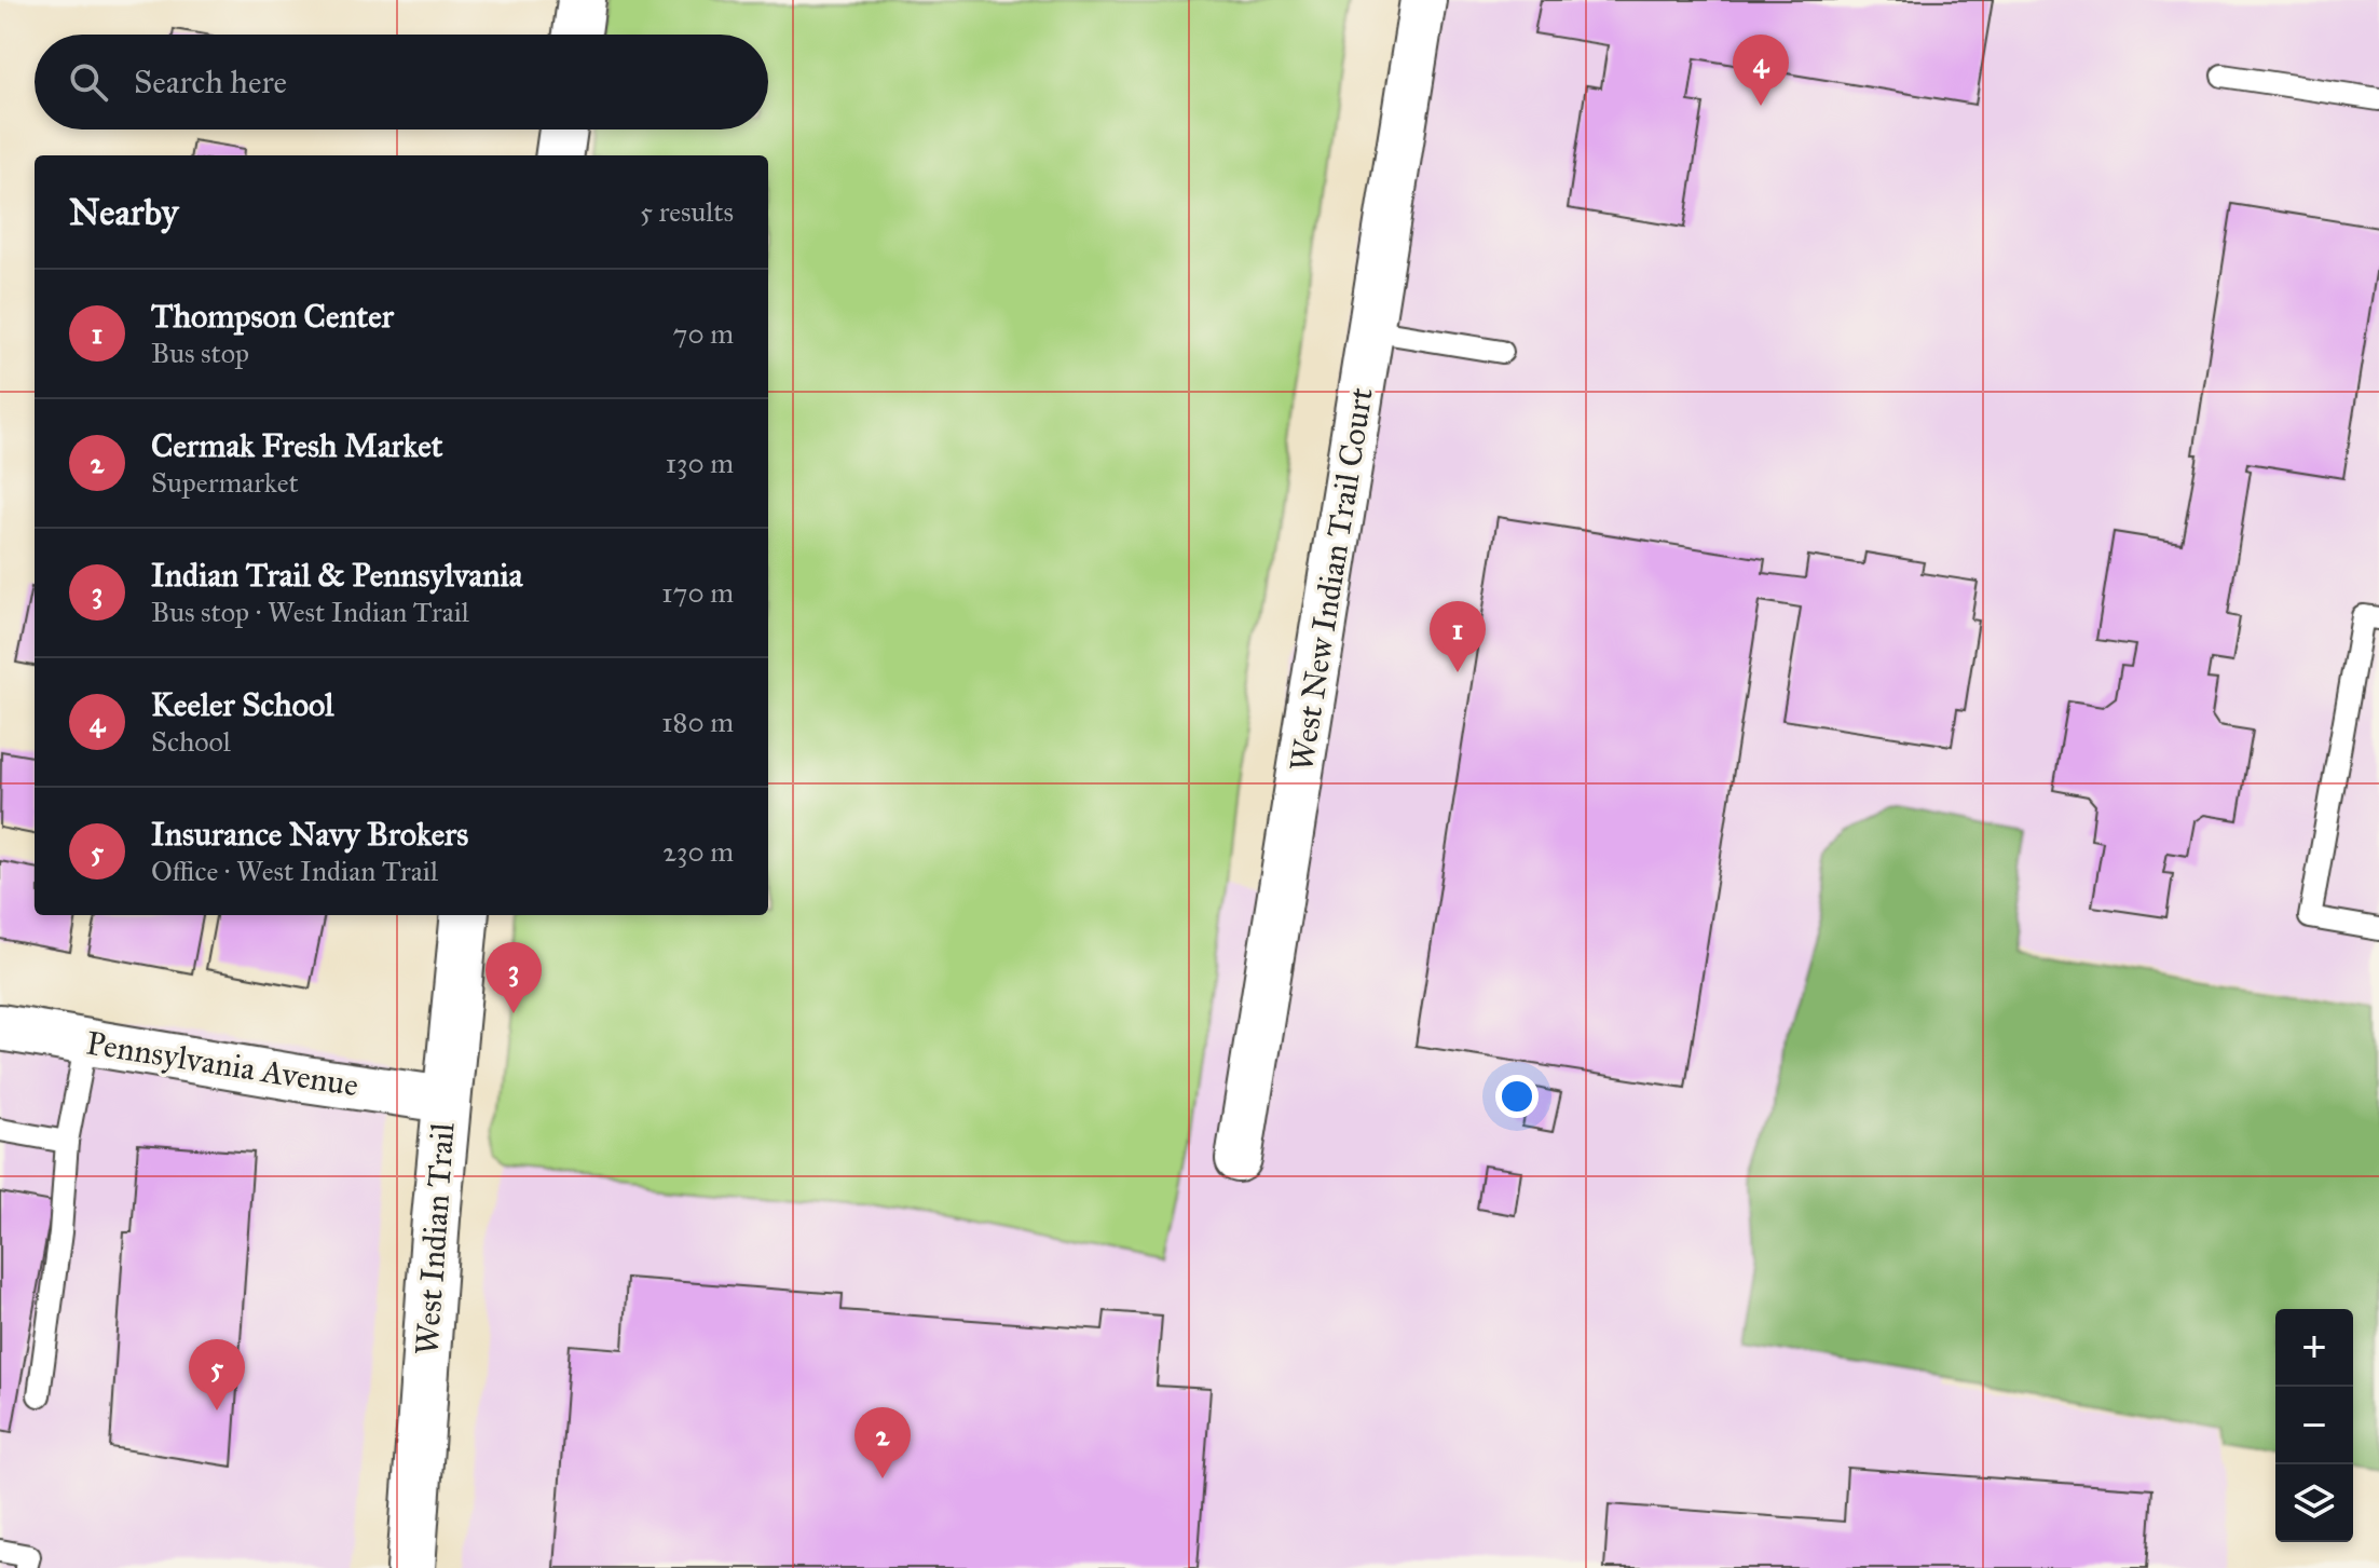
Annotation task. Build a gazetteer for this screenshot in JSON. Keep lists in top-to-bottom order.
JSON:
{
  "streets": {
    "main road": ["West Indian Trail"],
    "street": ["West New Indian Trail Court", "Pennsylvania Avenue"]
  },
  "crossings": [
    ["Pennsylvania Avenue", "West Indian Trail"]
  ],
  "page": {
    "pins": [
      "4",
      "1",
      "3",
      "5",
      "2"
    ],
    "search": "Search here",
    "heading": ["Nearby", "5 results"],
    "list": [
      {
        "mark": "1",
        "name": "Thompson Center",
        "note": "Bus stop",
        "value": "70 m"
      },
      {
        "mark": "2",
        "name": "Cermak Fresh Market",
        "note": "Supermarket",
        "value": "130 m"
      },
      {
        "mark": "3",
        "name": "Indian Trail & Pennsylvania",
        "note": "Bus stop · West Indian Trail",
        "value": "170 m"
      },
      {
        "mark": "4",
        "name": "Keeler School",
        "note": "School",
        "value": "180 m"
      },
      {
        "mark": "5",
        "name": "Insurance Navy Brokers",
        "note": "Office · West Indian Trail",
        "value": "230 m"
      }
    ],
    "map_buttons": ["+", "−"]
  }
}
